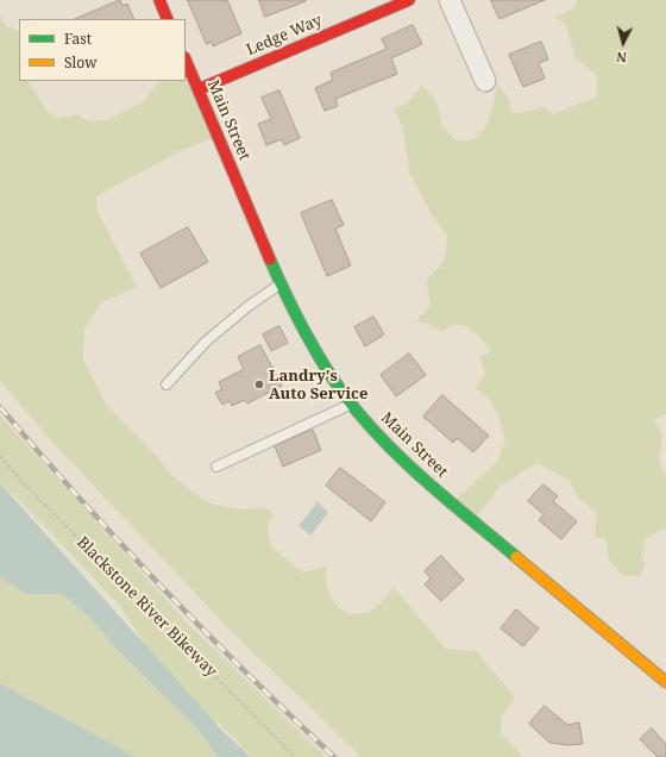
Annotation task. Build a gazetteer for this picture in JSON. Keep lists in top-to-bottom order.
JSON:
{
  "streets": {
    "street": ["Ledge Way", "Main Street"],
    "path": ["Blackstone River Bikeway"]
  },
  "crossings": [
    ["Ledge Way", "Main Street"]
  ],
  "places": ["Landry's Auto Service"],
  "legend": ["Fast", "Slow"],
  "north": "bottom"
}
